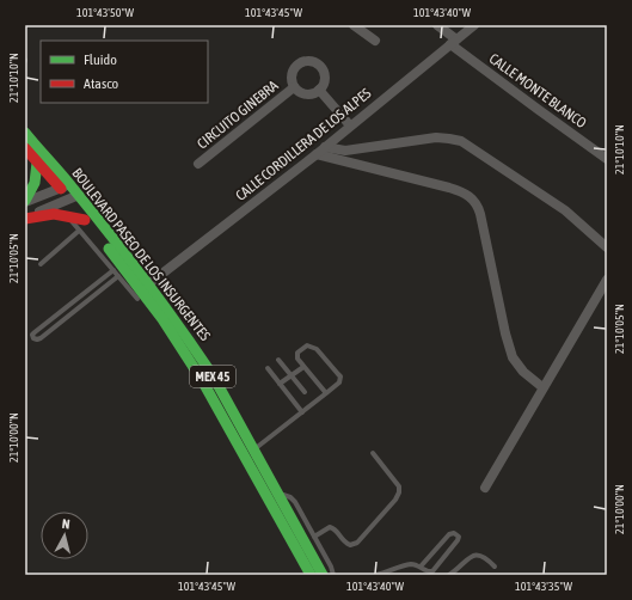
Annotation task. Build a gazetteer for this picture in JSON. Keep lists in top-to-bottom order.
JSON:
{
  "streets": {
    "main road": ["BOULEVARD PASEO DE LOS INSURGENTES", "MEX 45"],
    "street": ["CALLE MONTE BLANCO", "CIRCUITO GINEBRA", "CALLE CORDILLERA DE LOS ALPES"]
  },
  "crossings": [
    ["CALLE MONTE BLANCO", "CALLE CORDILLERA DE LOS ALPES"],
    ["CALLE CORDILLERA DE LOS ALPES", "BOULEVARD PASEO DE LOS INSURGENTES"]
  ],
  "legend": ["Fluido", "Atasco"],
  "north": "top",
  "coordinates": [
    "101°43'50\"W",
    "101°43'45\"W",
    "101°43'40\"W",
    "21°10'10\"N",
    "21°10'05\"N",
    "21°10'00\"N",
    "101°43'35\"W"
  ]
}
